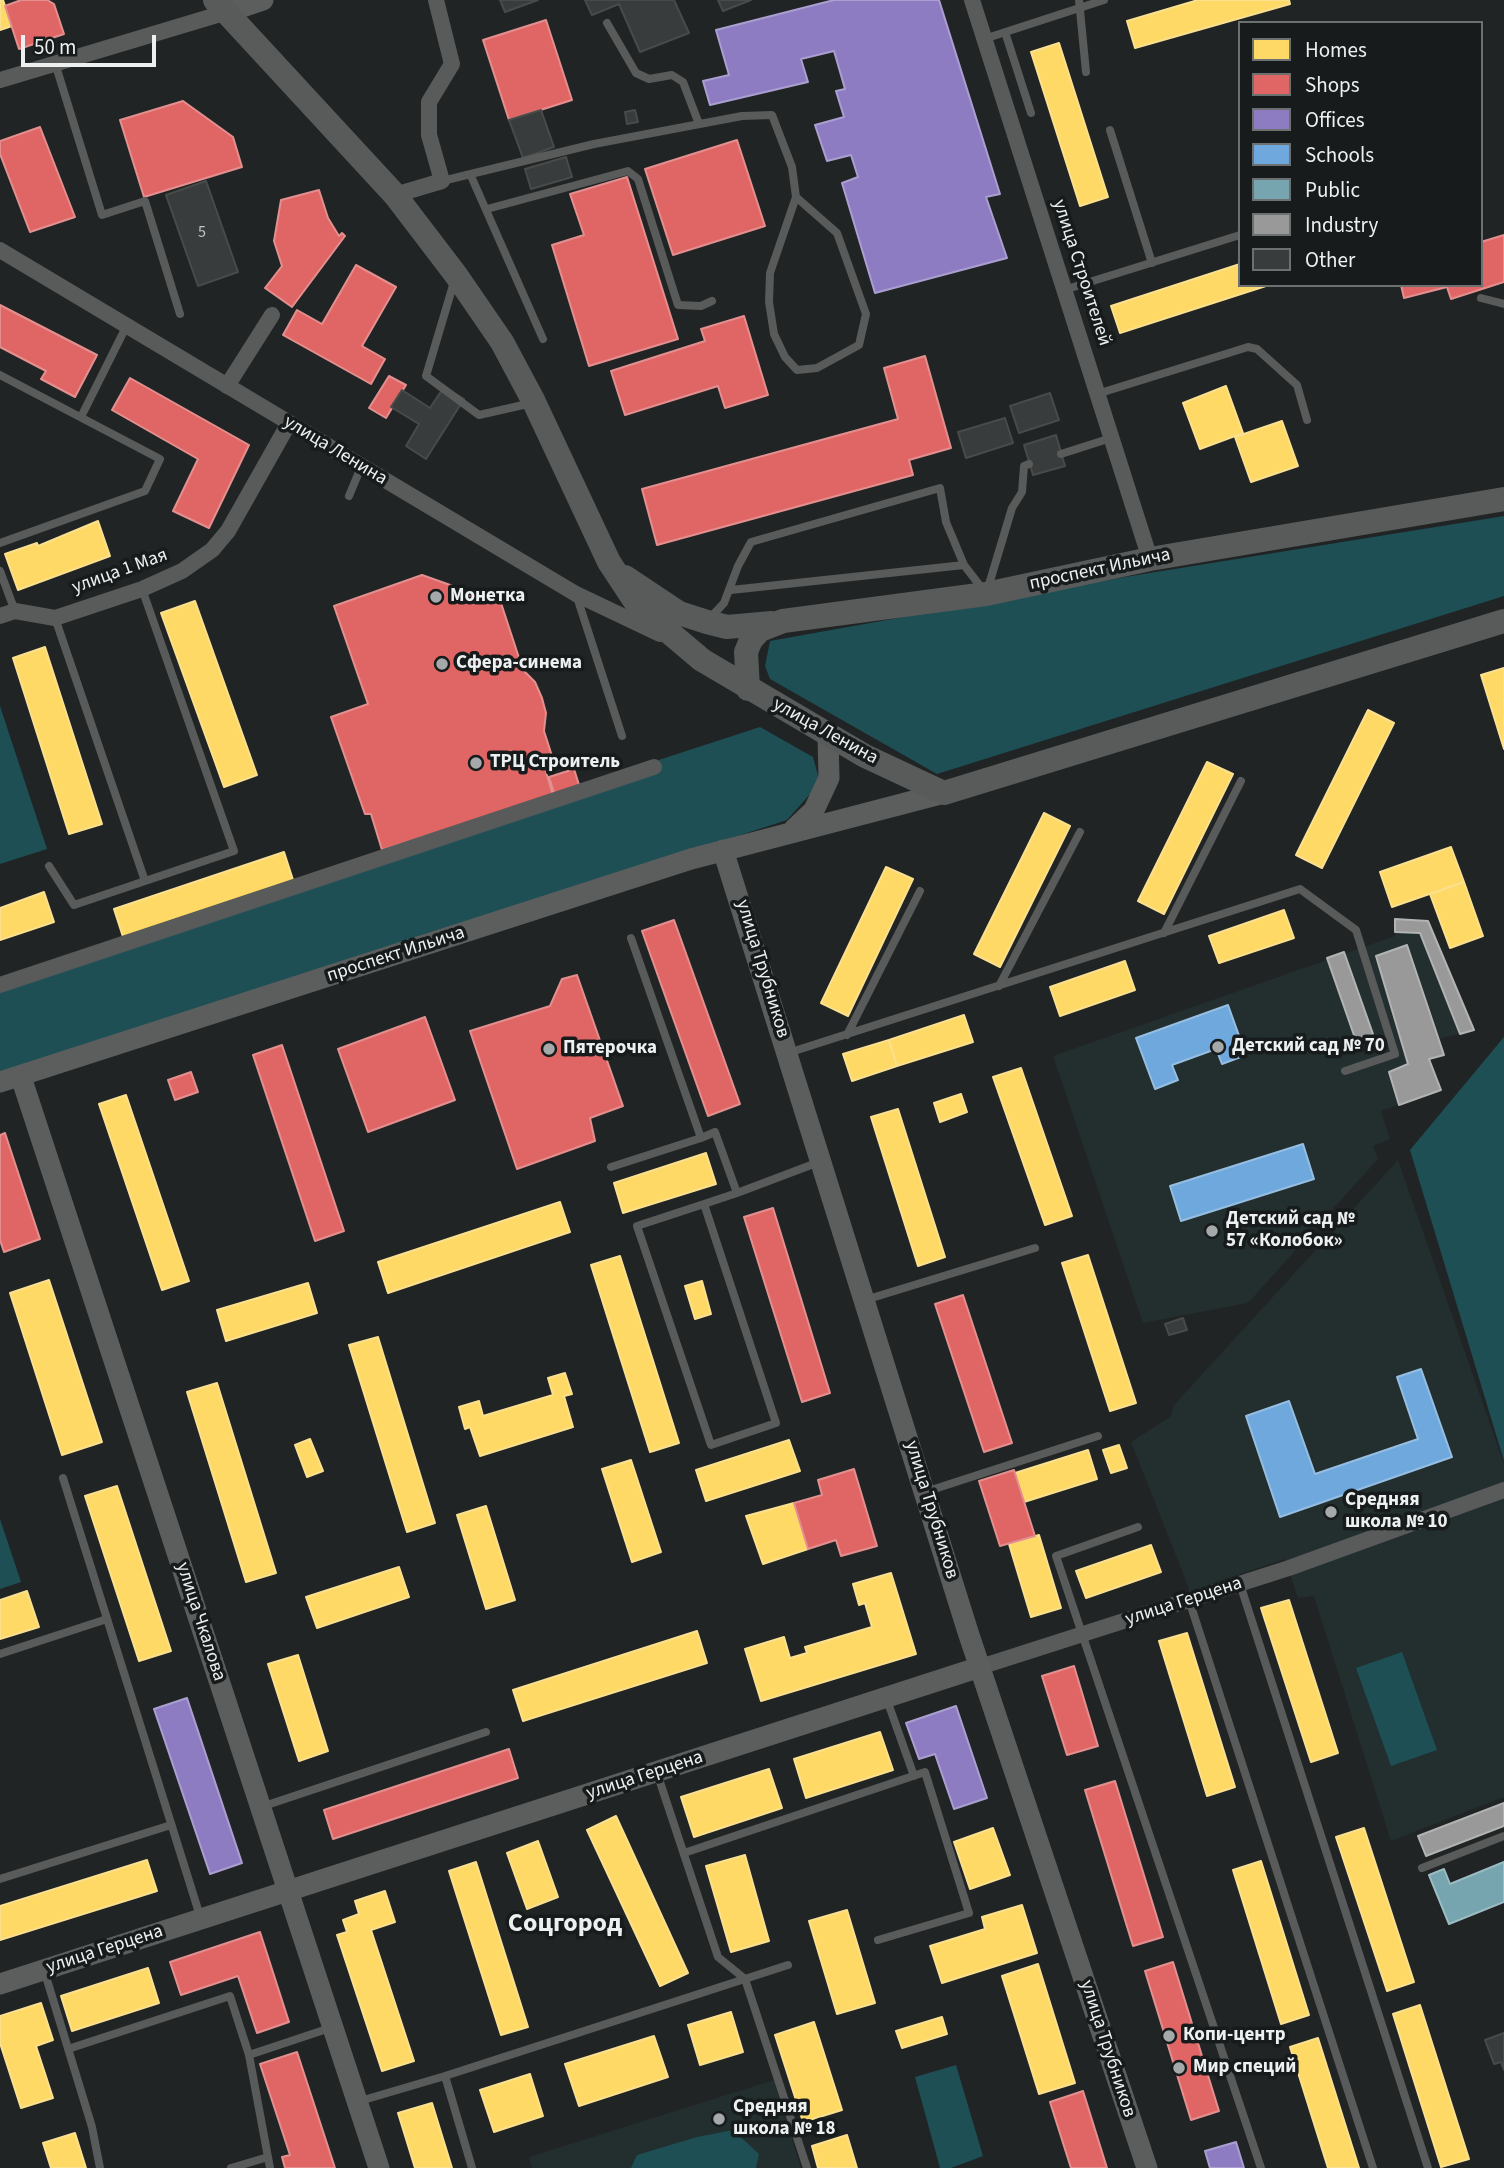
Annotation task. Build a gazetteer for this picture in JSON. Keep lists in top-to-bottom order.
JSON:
{
  "streets": {
    "main road": ["улица Ленина", "проспект Ильича"],
    "street": [
      "улица Строителей",
      "улица 1 Мая",
      "улица Трубников",
      "улица Герцена",
      "улица Чкалова"
    ]
  },
  "crossings": [
    ["улица Строителей", "проспект Ильича"],
    ["улица Ленина", "проспект Ильича"],
    ["улица Ленина", "улица 1 Мая"],
    ["проспект Ильича", "улица Трубников"],
    ["проспект Ильича", "улица Чкалова"],
    ["улица Трубников", "улица Герцена"],
    ["улица Герцена", "улица Чкалова"]
  ],
  "districts": ["Соцгород"],
  "places": [
    "Монетка",
    "Сфера-синема",
    "ТРЦ Строитель",
    "Детский сад № 70",
    "Пятерочка",
    "Детский сад № 57 «Колобок»",
    "Средняя школа № 10",
    "Копи-центр",
    "Мир специй",
    "Средняя школа № 18"
  ],
  "house_numbers": ["5"],
  "legend": [
    "Homes",
    "Shops",
    "Offices",
    "Schools",
    "Public",
    "Industry",
    "Other"
  ],
  "scale_bar": "50 m"
}
